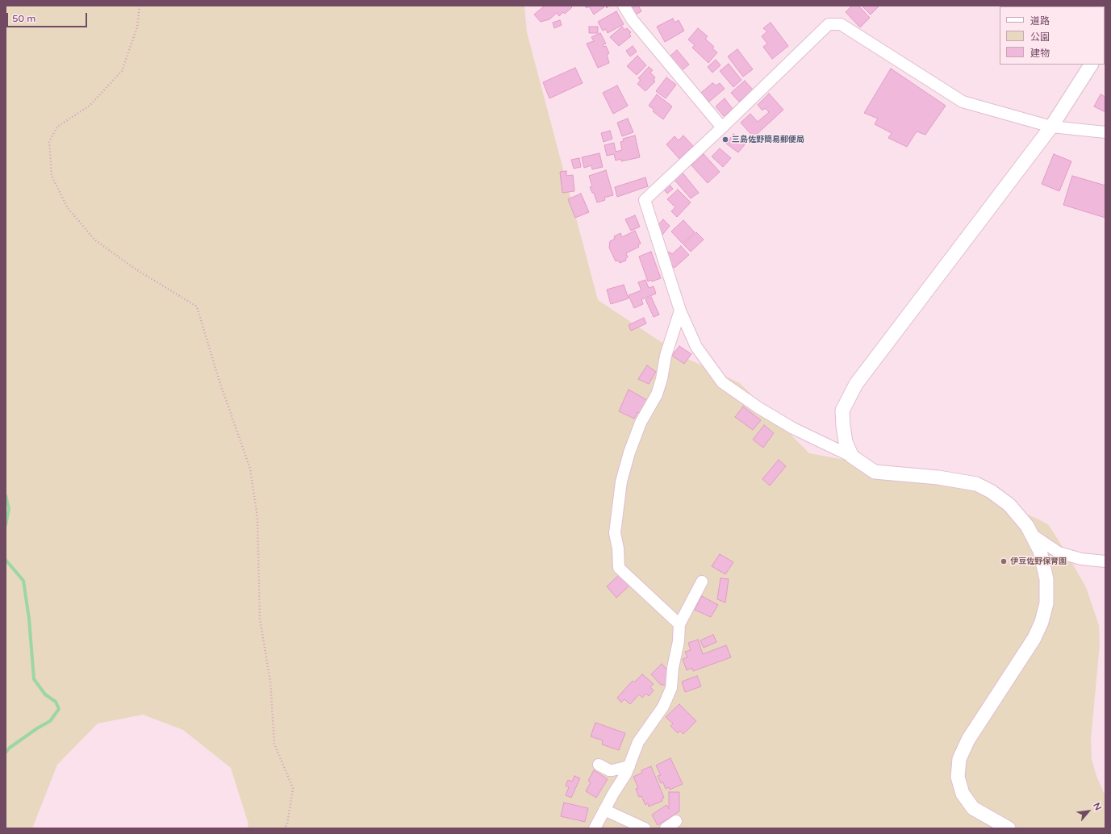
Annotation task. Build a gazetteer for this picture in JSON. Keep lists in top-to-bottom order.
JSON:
{
  "places": ["三島佐野簡易郵便局", "伊豆佐野保育園"],
  "legend": ["道路", "公園", "建物"],
  "scale_bar": "50 m",
  "north": "top right"
}
